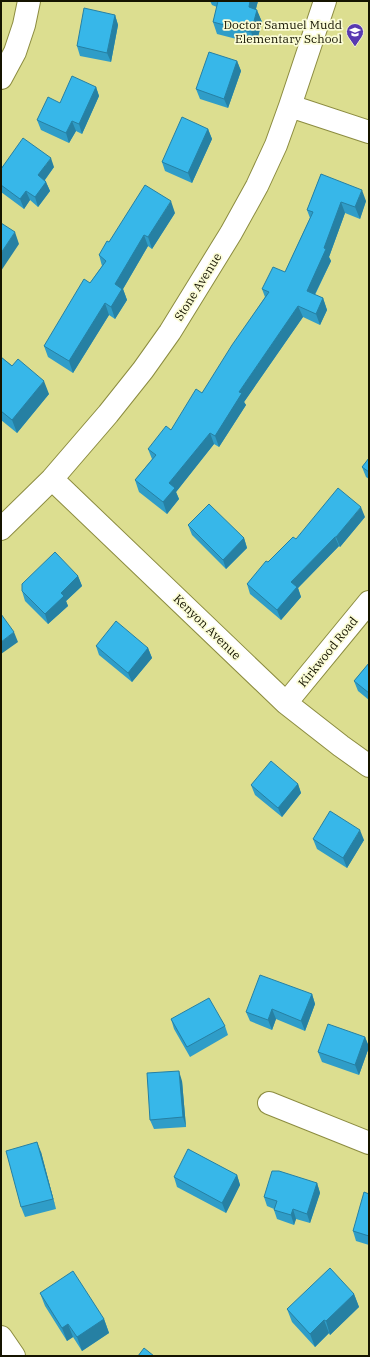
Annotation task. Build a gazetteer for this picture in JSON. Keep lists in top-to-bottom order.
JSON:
{
  "streets": {
    "street": ["Stone Avenue", "Kenyon Avenue", "Kirkwood Road"]
  },
  "crossings": [
    ["Stone Avenue", "Kenyon Avenue"],
    ["Kenyon Avenue", "Kirkwood Road"]
  ],
  "places": {
    "school or university": ["Doctor Samuel Mudd Elementary School"]
  }
}
